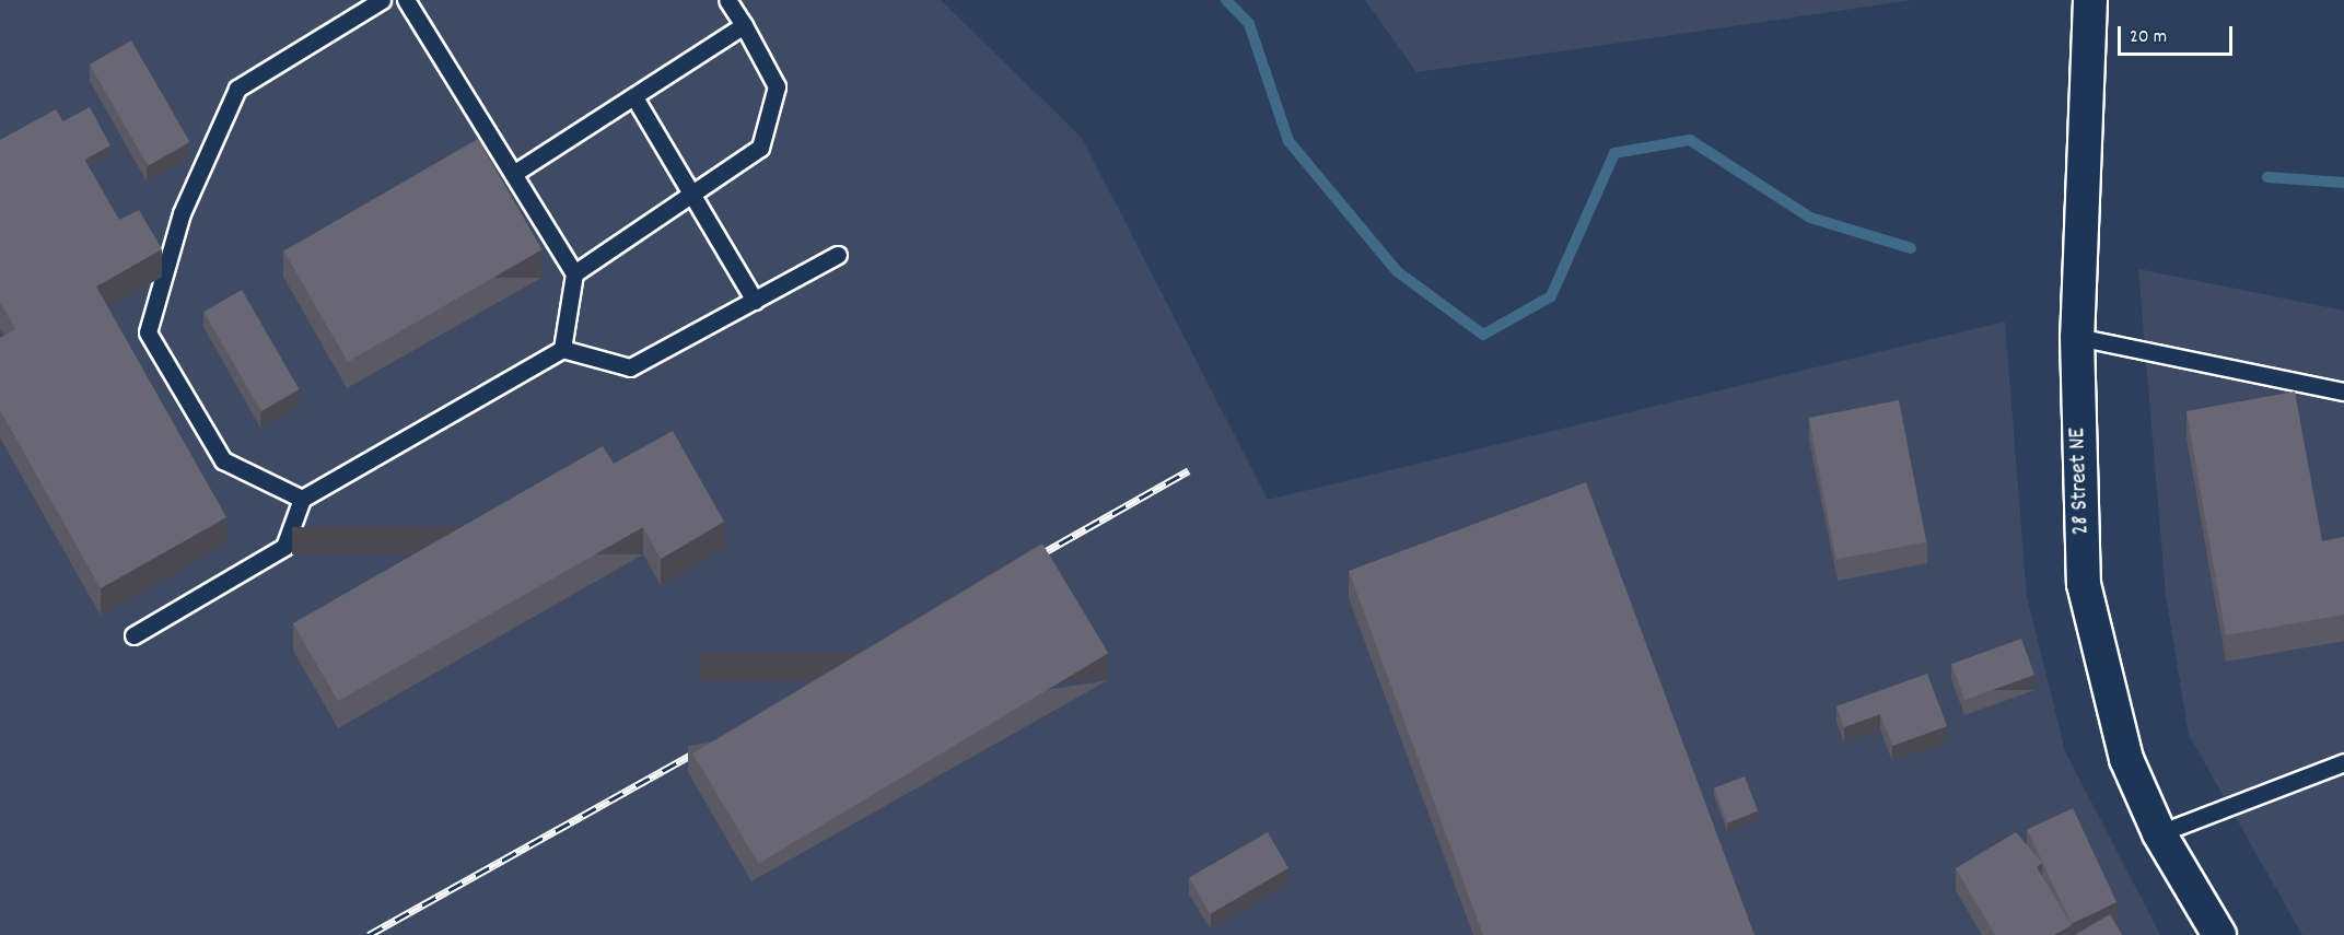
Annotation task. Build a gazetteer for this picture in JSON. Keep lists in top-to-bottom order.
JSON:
{
  "streets": {
    "street": ["28 Street NE"]
  },
  "scale_bar": "20 m"
}
